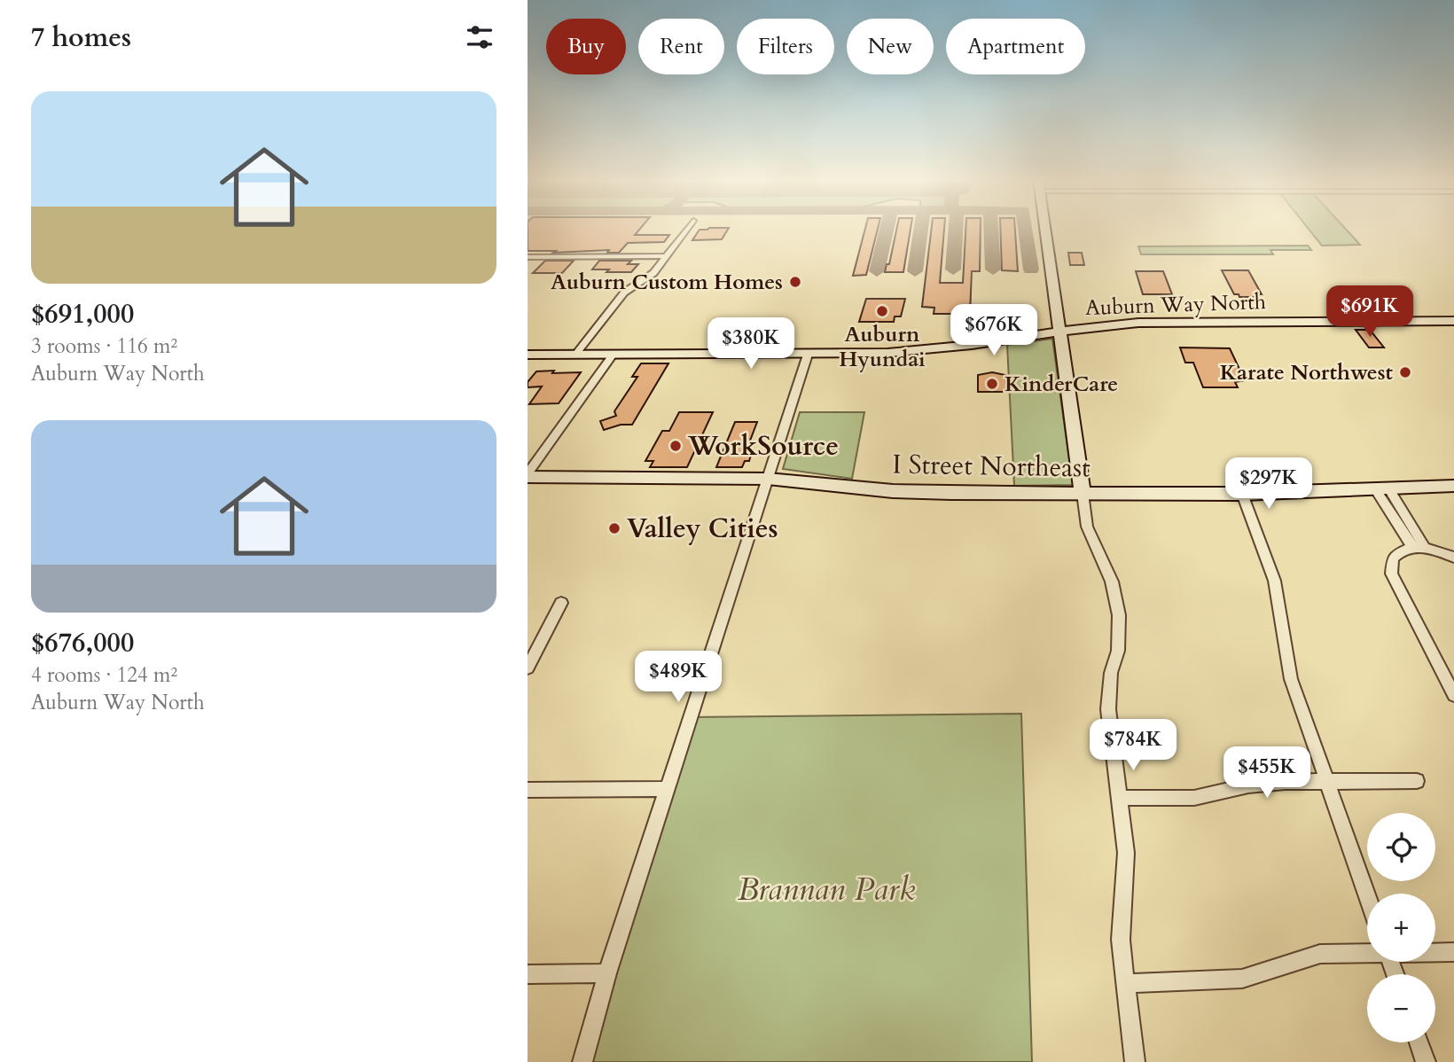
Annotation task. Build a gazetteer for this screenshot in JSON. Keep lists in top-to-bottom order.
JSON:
{
  "streets": {
    "main road": ["Auburn Way North"],
    "street": ["I Street Northeast"]
  },
  "parks": ["Brannan Park"],
  "places": [
    "Auburn Custom Homes",
    "Auburn Hyundai",
    "Karate Northwest",
    "KinderCare",
    "WorkSource",
    "Valley Cities"
  ],
  "page": {
    "heading": "7 homes",
    "chip": [
      "Buy",
      "Rent",
      "Filters",
      "New",
      "Apartment"
    ],
    "list": [
      {
        "name": "$691,000",
        "note": "3 rooms · 116 m² · Auburn Way North"
      },
      {
        "name": "$676,000",
        "note": "4 rooms · 124 m² · Auburn Way North"
      }
    ],
    "price": [
      "$691K",
      "$676K",
      "$380K",
      "$297K",
      "$489K",
      "$784K",
      "$455K"
    ],
    "map_buttons": ["+", "−"]
  }
}
